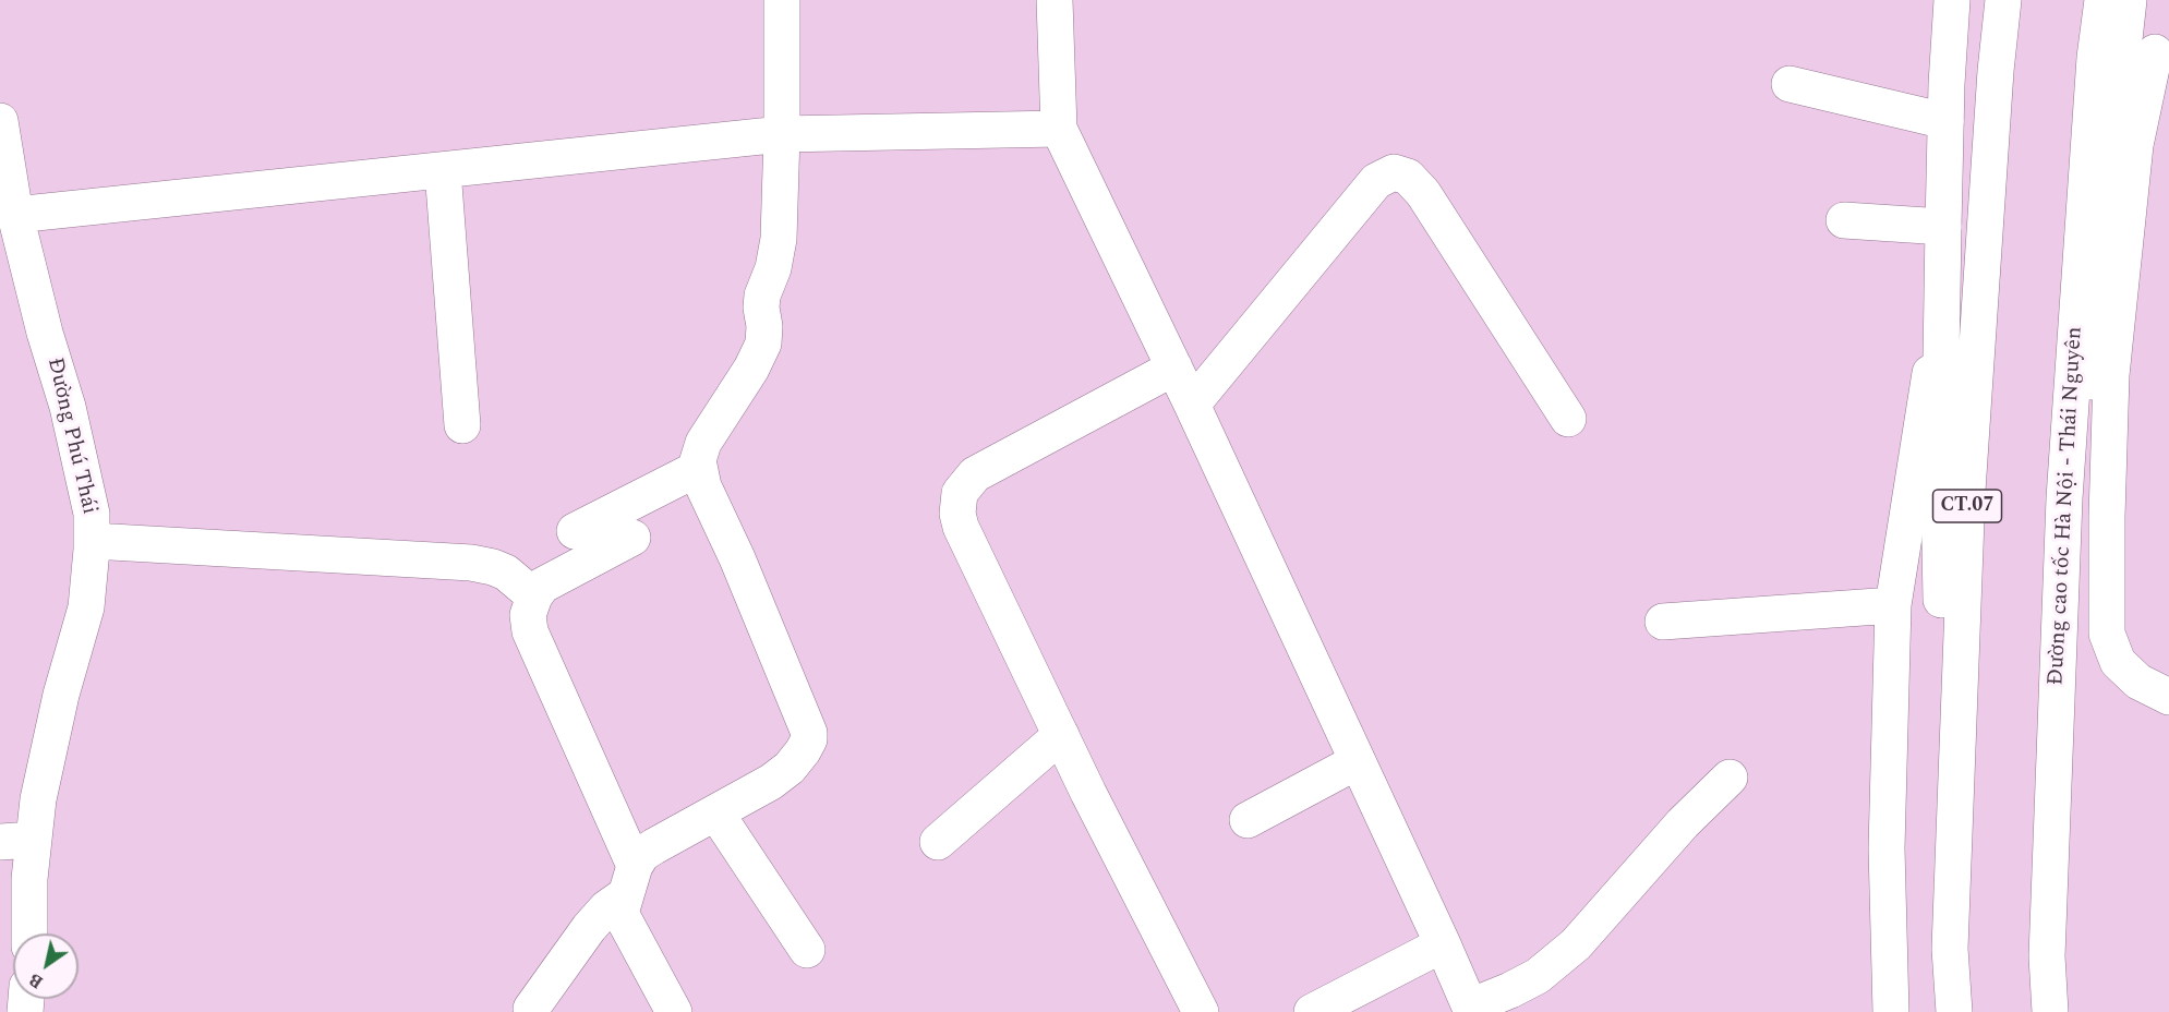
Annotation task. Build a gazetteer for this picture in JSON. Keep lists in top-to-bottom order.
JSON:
{
  "streets": {
    "main road": ["Đường Phú Thái", "CT.07", "Đường cao tốc Hà Nội - Thái Nguyên"]
  },
  "north": "bottom left"
}
